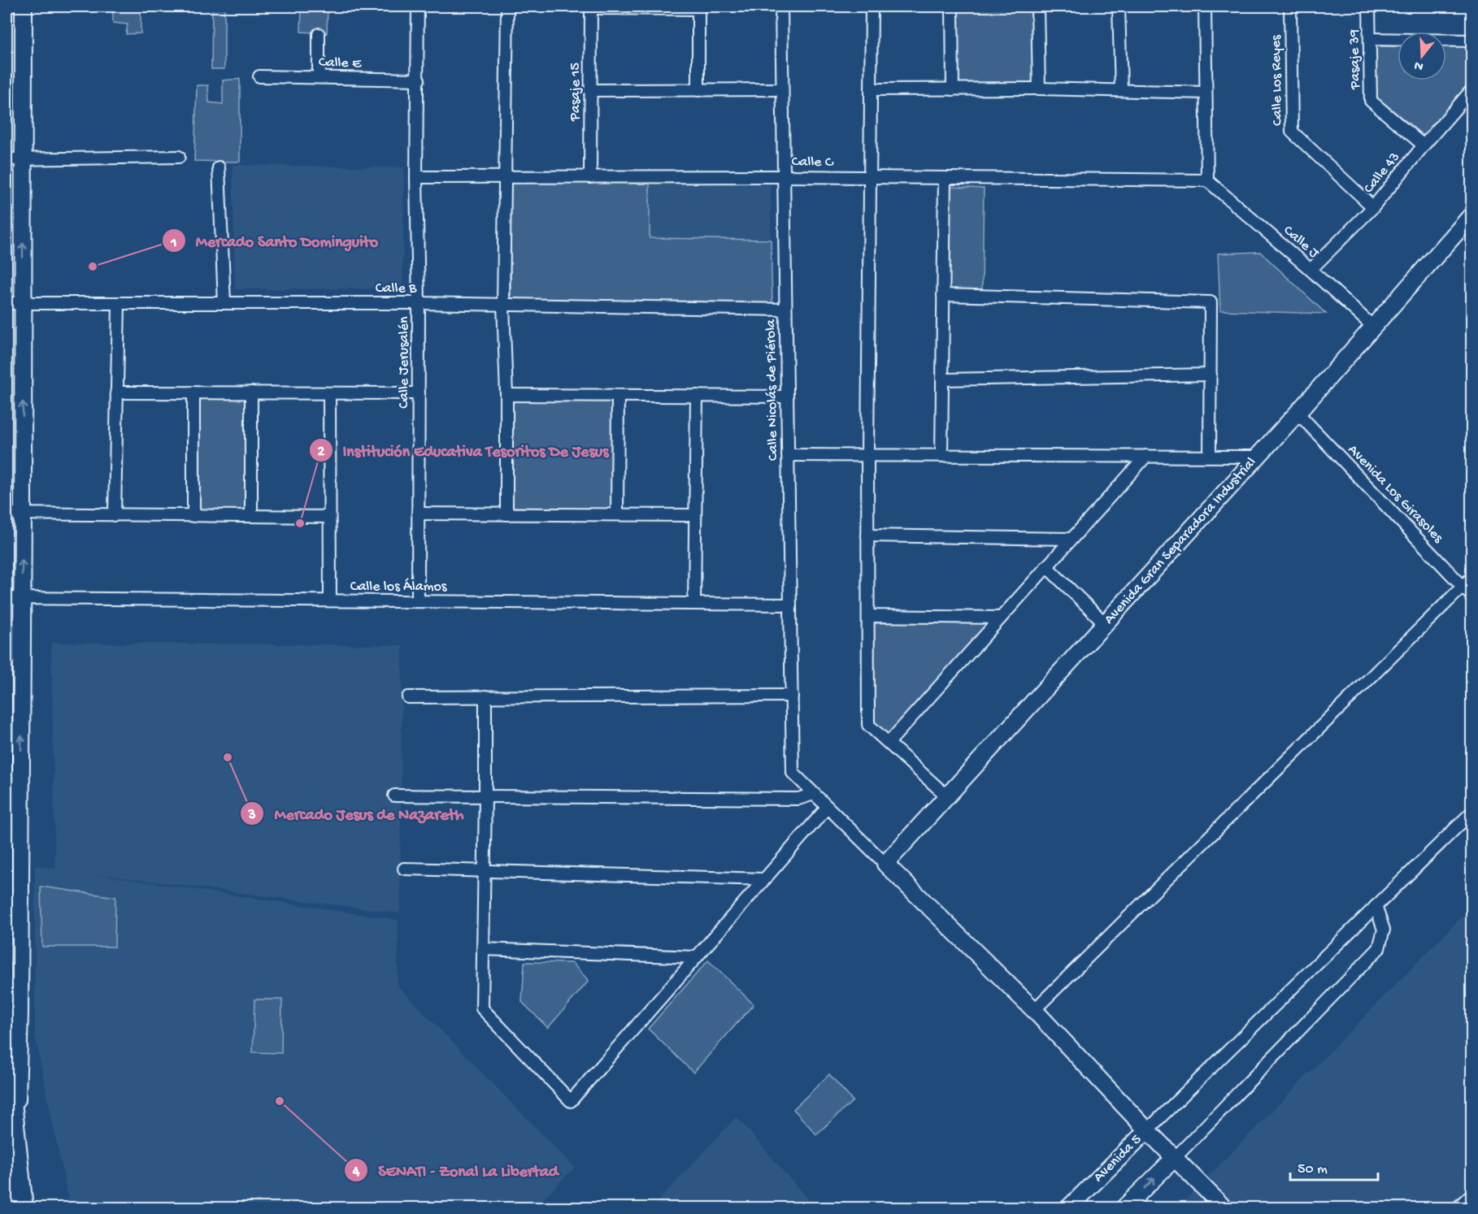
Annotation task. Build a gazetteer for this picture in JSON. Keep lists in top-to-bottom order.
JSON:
{
  "streets": {
    "street": [
      "Pasaje 39",
      "Calle E",
      "Calle Los Reyes",
      "Pasaje 15",
      "Calle C",
      "Calle 43",
      "Calle J",
      "Calle B",
      "Calle Jerusalén",
      "Calle Nicolás de Piérola",
      "Avenida Los Girasoles",
      "Avenida Gran Separadora Industrial",
      "Calle los Álamos",
      "Avenida 5"
    ]
  },
  "crossings": [
    ["Pasaje 39", "Calle 43"],
    ["Calle E", "Calle Jerusalén"],
    ["Calle Los Reyes", "Calle 43"],
    ["Pasaje 15", "Calle C"],
    ["Calle C", "Calle J"],
    ["Calle C", "Calle Jerusalén"],
    ["Calle C", "Calle Nicolás de Piérola"],
    ["Calle 43", "Calle J"],
    ["Calle J", "Avenida Gran Separadora Industrial"],
    ["Calle B", "Calle Jerusalén"],
    ["Calle B", "Calle Nicolás de Piérola"],
    ["Calle Jerusalén", "Calle los Álamos"],
    ["Calle Nicolás de Piérola", "Calle los Álamos"],
    ["Avenida Los Girasoles", "Avenida Gran Separadora Industrial"]
  ],
  "places": [
    "Mercado Santo Dominguito",
    "Institución Educativa Tesoritos De Jesus",
    "Mercado Jesus de Nazareth",
    "SENATI - Zonal La Libertad"
  ],
  "scale_bar": "50 m",
  "north": "bottom"
}
